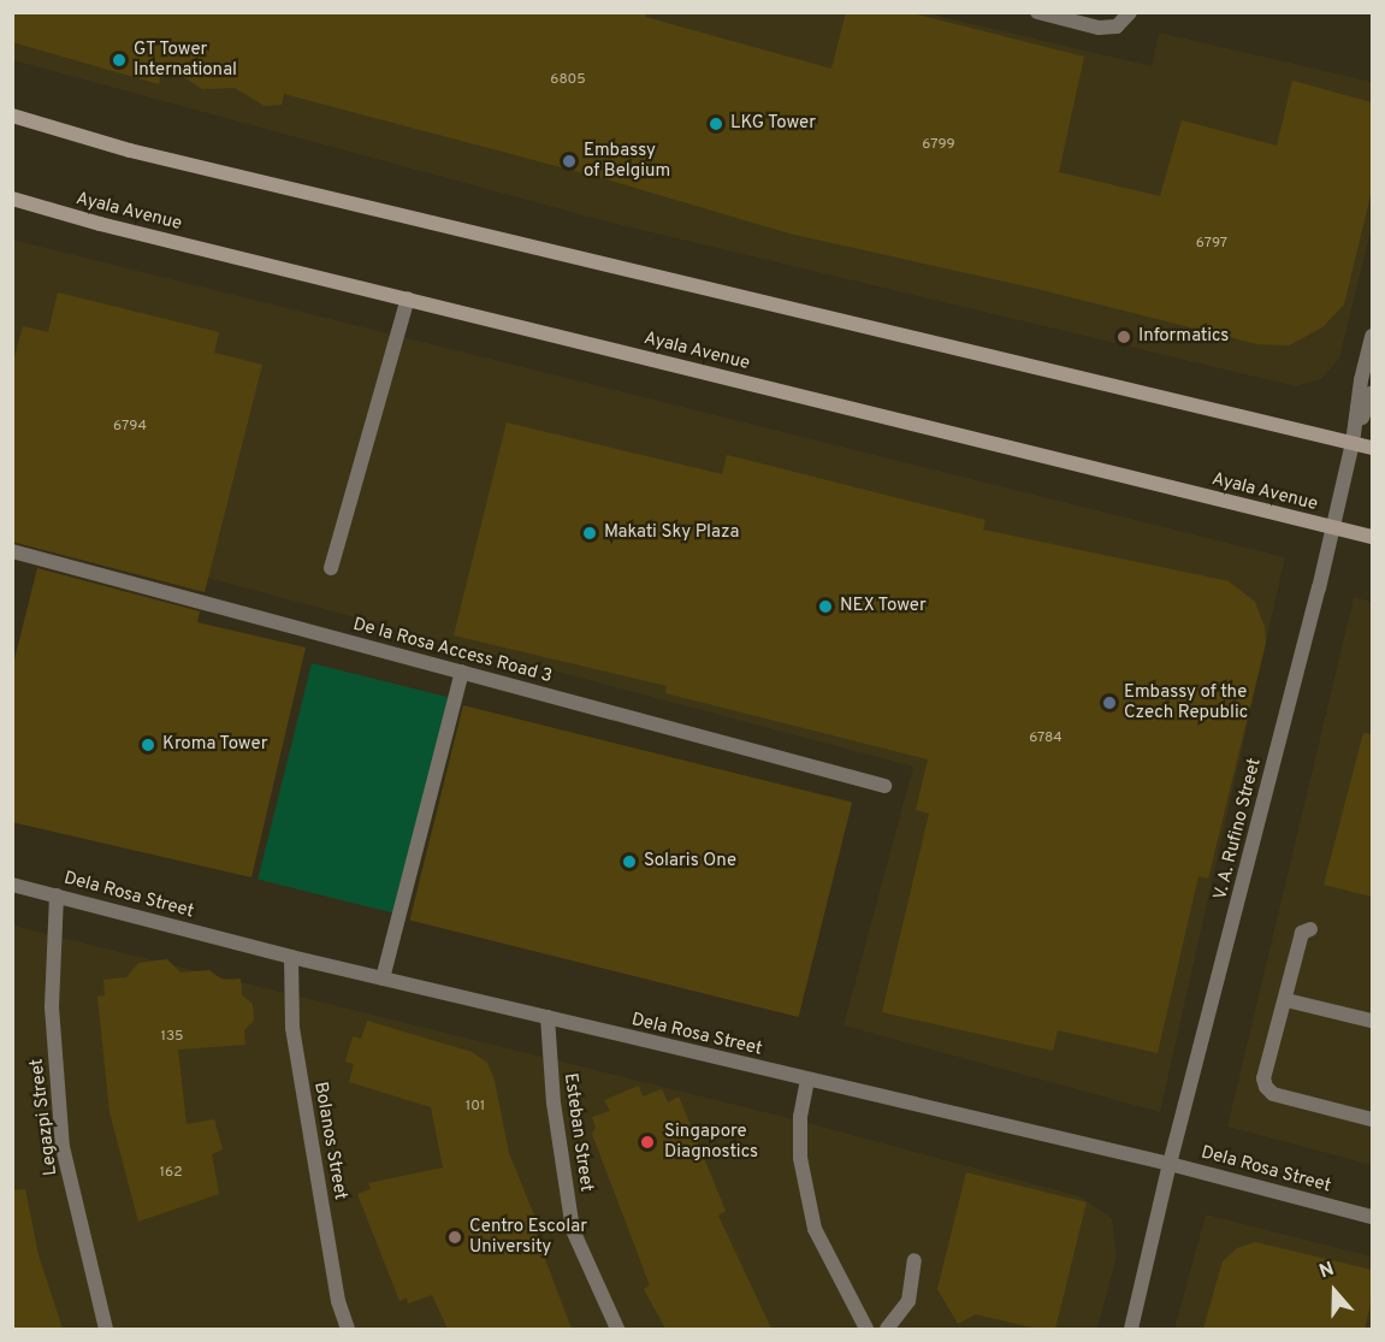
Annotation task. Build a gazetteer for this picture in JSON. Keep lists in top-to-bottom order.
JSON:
{
  "streets": {
    "main road": ["Ayala Avenue"],
    "street": [
      "De la Rosa Access Road 3",
      "V. A. Rufino Street",
      "Dela Rosa Street",
      "Legazpi Street",
      "Esteban Street",
      "Bolanos Street"
    ]
  },
  "crossings": [
    ["Ayala Avenue", "V. A. Rufino Street"],
    ["V. A. Rufino Street", "Dela Rosa Street"],
    ["Dela Rosa Street", "Legazpi Street"],
    ["Dela Rosa Street", "Esteban Street"],
    ["Dela Rosa Street", "Bolanos Street"]
  ],
  "places": [
    "GT Tower International",
    "LKG Tower",
    "Embassy of Belgium",
    "Informatics",
    "Makati Sky Plaza",
    "NEX Tower",
    "Embassy of the Czech Republic",
    "Kroma Tower",
    "Solaris One",
    "Singapore Diagnostics",
    "Centro Escolar University"
  ],
  "house_numbers": [
    "6805",
    "6799",
    "6797",
    "6794",
    "6784",
    "135",
    "101",
    "162"
  ],
  "north": "top"
}
